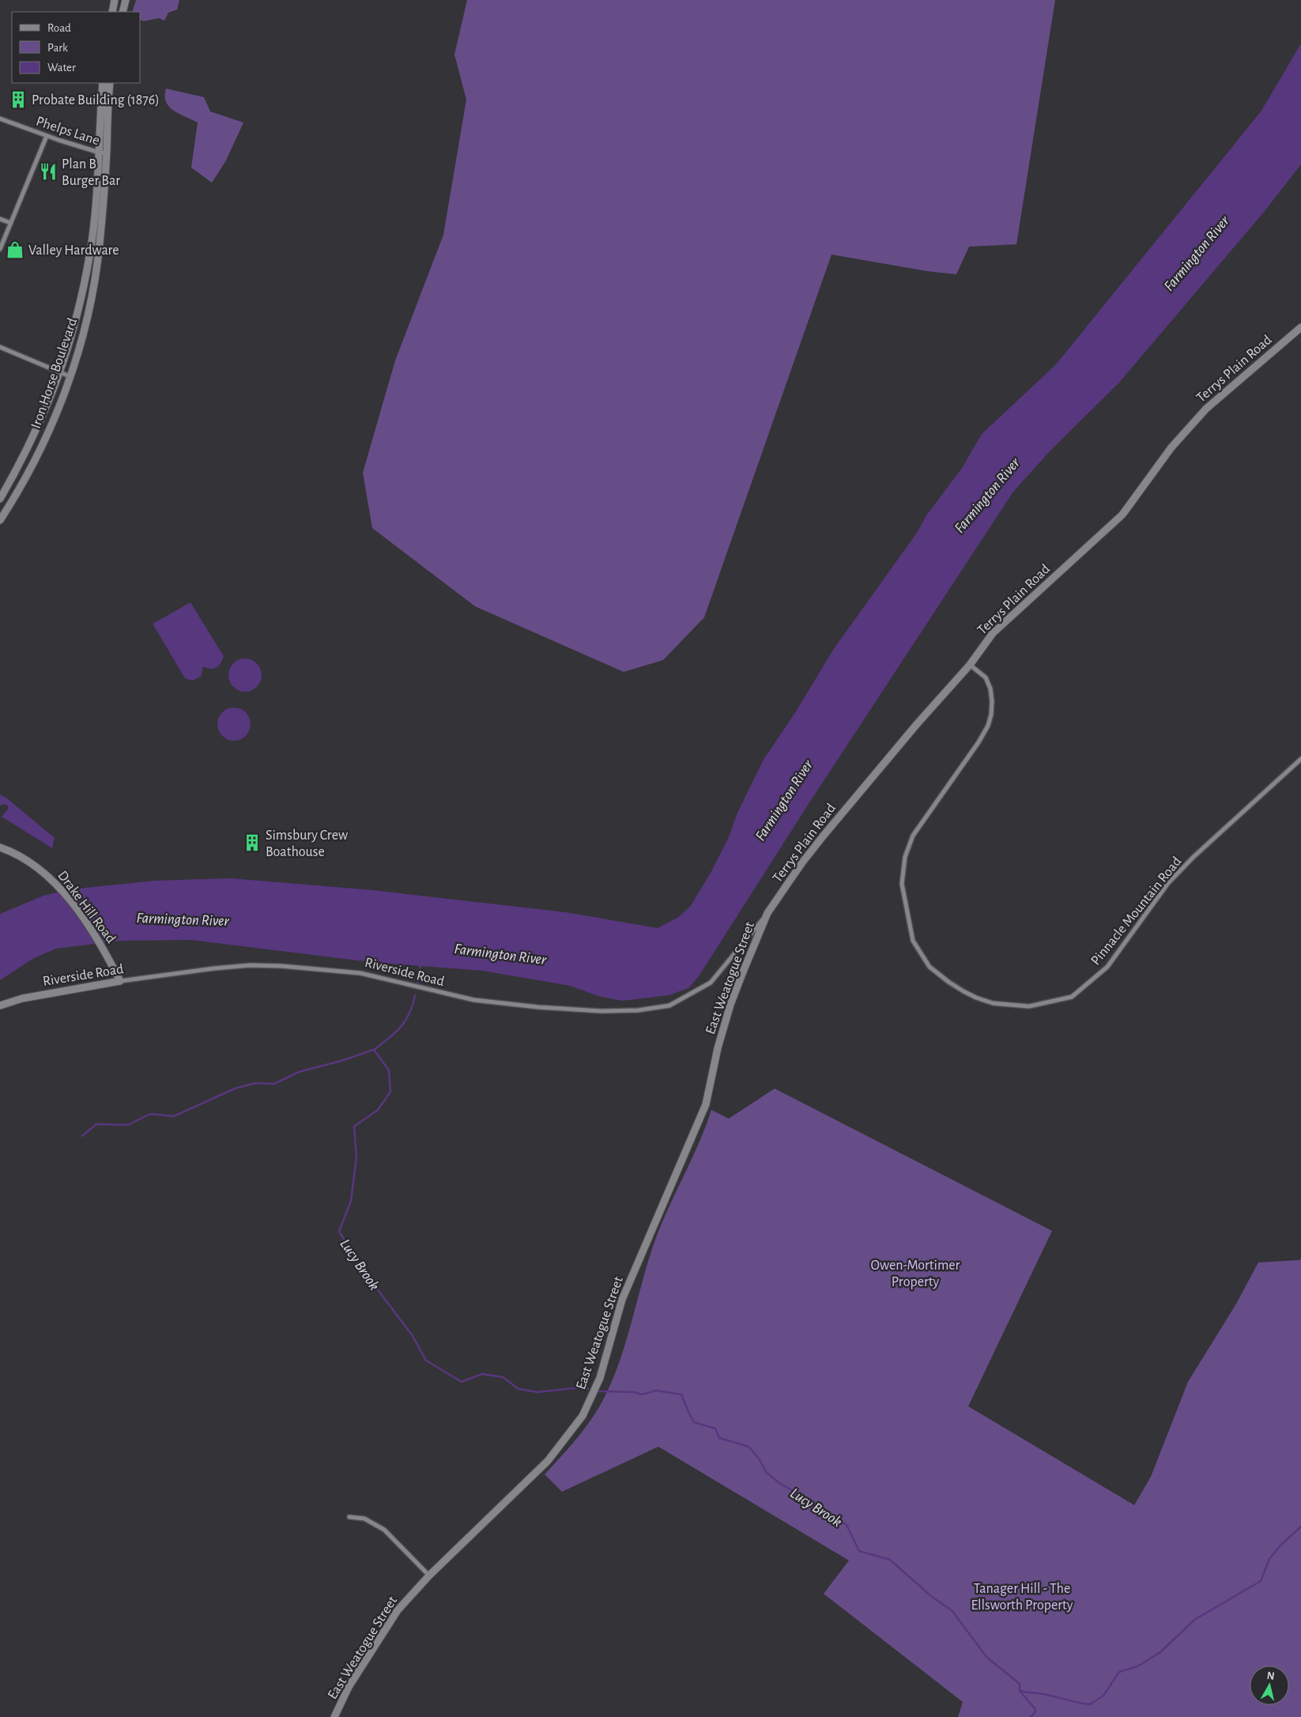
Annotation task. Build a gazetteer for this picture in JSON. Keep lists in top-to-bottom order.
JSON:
{
  "streets": {
    "street": [
      "Phelps Lane",
      "Terrys Plain Road",
      "Iron Horse Boulevard",
      "Drake Hill Road",
      "Pinnacle Mountain Road",
      "Riverside Road",
      "East Weatogue Street"
    ]
  },
  "crossings": [
    ["Phelps Lane", "Iron Horse Boulevard"],
    ["Terrys Plain Road", "Pinnacle Mountain Road"],
    ["Terrys Plain Road", "Riverside Road"],
    ["Terrys Plain Road", "East Weatogue Street"],
    ["Drake Hill Road", "Riverside Road"],
    ["Riverside Road", "East Weatogue Street"]
  ],
  "water": ["Farmington River", "Lucy Brook"],
  "parks": ["Owen-Mortimer Property", "Tanager Hill - The Ellsworth Property"],
  "places": {
    "building": ["Probate Building (1876)", "Simsbury Crew Boathouse"],
    "restaurant": ["Plan B Burger Bar"],
    "shop": ["Valley Hardware"]
  },
  "legend": ["Road", "Park", "Water"],
  "north": "top"
}
